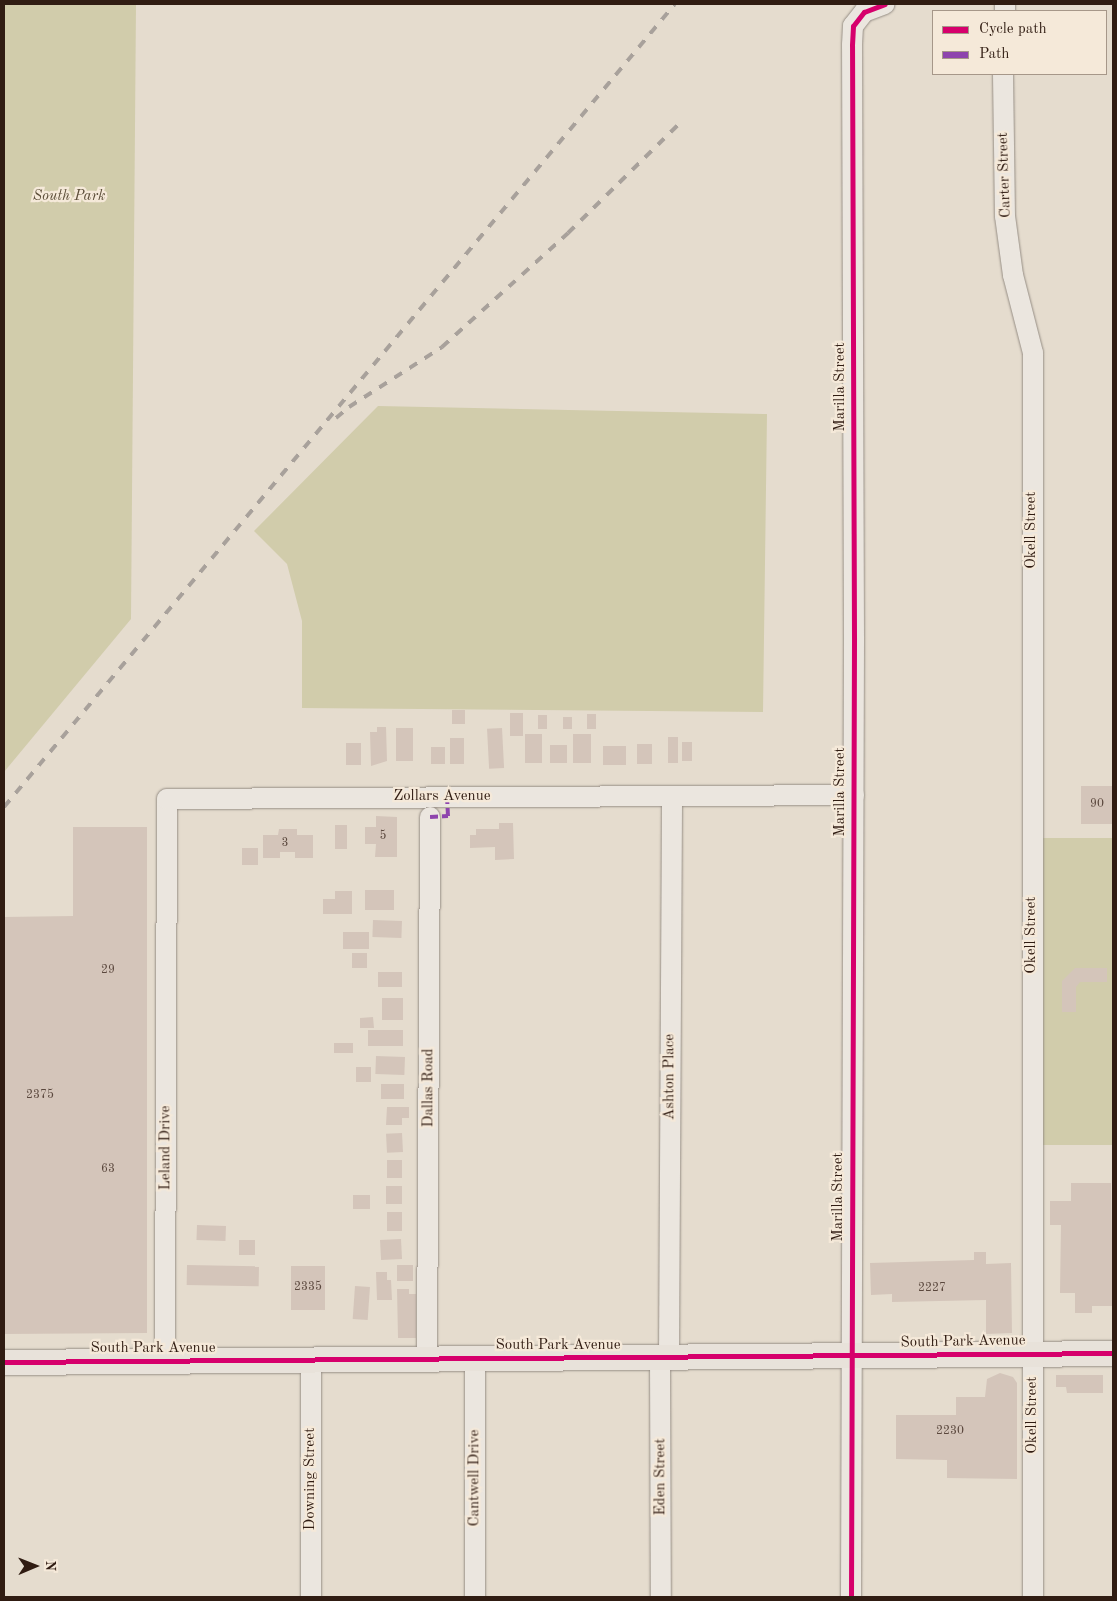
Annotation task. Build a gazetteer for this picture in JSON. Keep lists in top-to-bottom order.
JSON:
{
  "streets": {
    "main road": ["South Park Avenue"],
    "street": [
      "Carter Street",
      "Marilla Street",
      "Okell Street",
      "Zollars Avenue",
      "Ashton Place",
      "Dallas Road",
      "Leland Drive",
      "Eden Street",
      "Cantwell Drive",
      "Downing Street"
    ]
  },
  "crossings": [
    ["Carter Street", "Okell Street"],
    ["Marilla Street", "Zollars Avenue"],
    ["Marilla Street", "South Park Avenue"],
    ["Okell Street", "South Park Avenue"],
    ["Zollars Avenue", "Ashton Place"],
    ["Zollars Avenue", "Leland Drive"],
    ["Ashton Place", "South Park Avenue"],
    ["Ashton Place", "Eden Street"],
    ["Dallas Road", "South Park Avenue"],
    ["Leland Drive", "South Park Avenue"],
    ["South Park Avenue", "Eden Street"],
    ["South Park Avenue", "Cantwell Drive"],
    ["South Park Avenue", "Downing Street"]
  ],
  "parks": ["South Park"],
  "house_numbers": [
    "90",
    "5",
    "3",
    "29",
    "2375",
    "63",
    "2335",
    "2227",
    "2230"
  ],
  "legend": ["Cycle path", "Path"],
  "north": "right"
}
